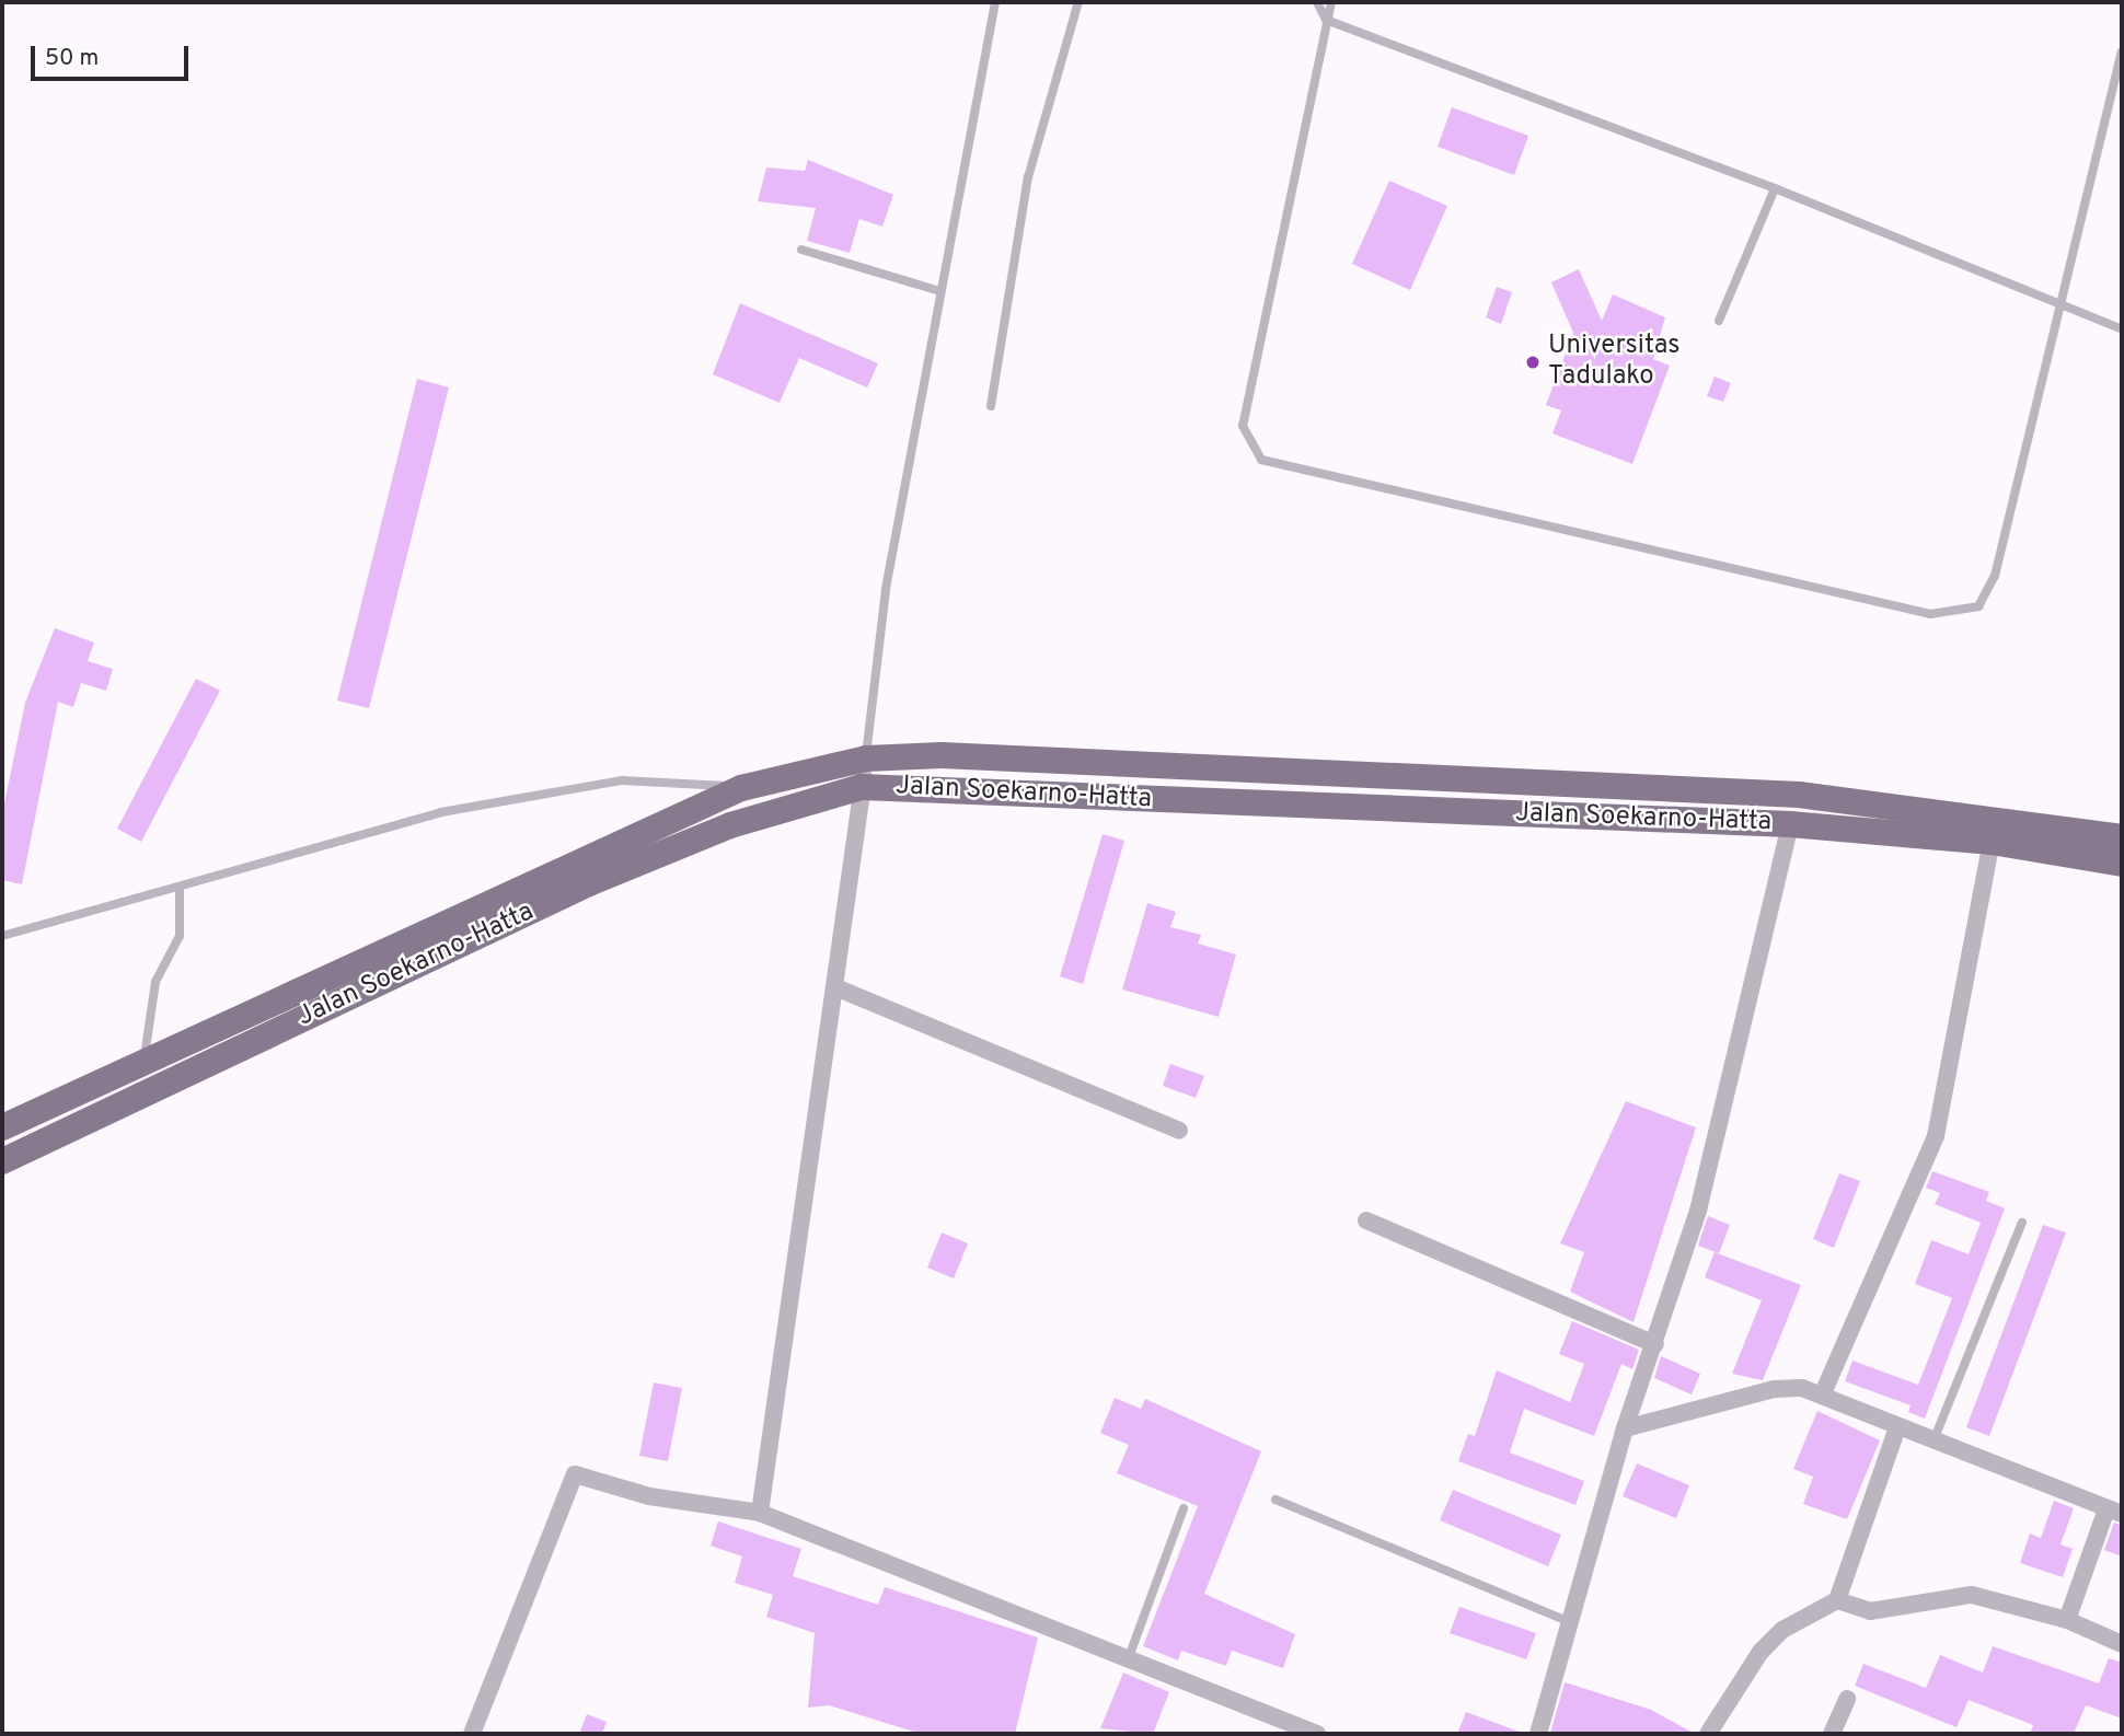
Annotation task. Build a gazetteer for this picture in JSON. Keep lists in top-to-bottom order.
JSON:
{
  "streets": {
    "main road": ["Jalan Soekarno-Hatta"]
  },
  "places": ["Universitas Tadulako"],
  "scale_bar": "50 m"
}
